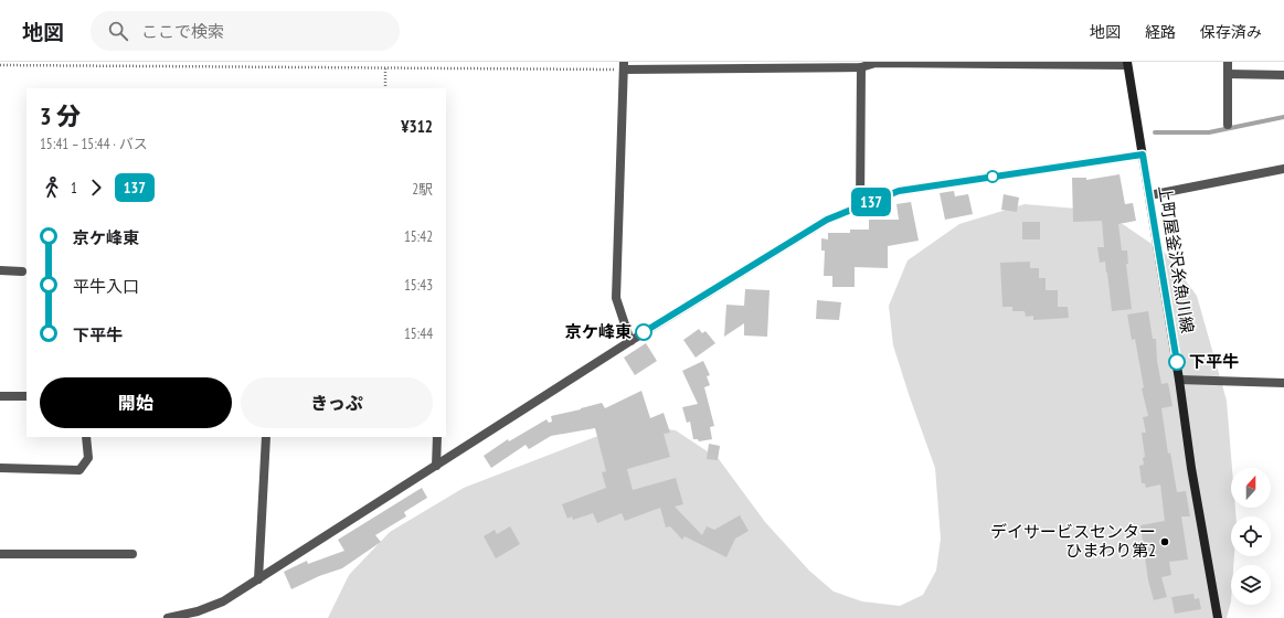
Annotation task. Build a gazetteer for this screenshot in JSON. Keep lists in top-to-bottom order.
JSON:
{
  "streets": {
    "main road": ["上町屋釜沢糸魚川線"]
  },
  "places": ["京ケ峰東", "下平牛", "デイサービスセンター ひまわり第2"],
  "lines": ["bus line 137"],
  "north": "top",
  "page": {
    "header": "地図",
    "search": "ここで検索",
    "nav": ["地図", "経路", "保存済み"],
    "on_map": "137",
    "heading": ["3 分", "15:41 – 15:44 · バス", "¥312"],
    "legs": ["1", "137", "2駅"],
    "list": [
      {
        "name": "京ケ峰東",
        "value": "15:42"
      },
      {
        "name": "平牛入口",
        "value": "15:43"
      },
      {
        "name": "下平牛",
        "value": "15:44"
      }
    ],
    "buttons": ["開始", "きっぷ"]
  }
}
